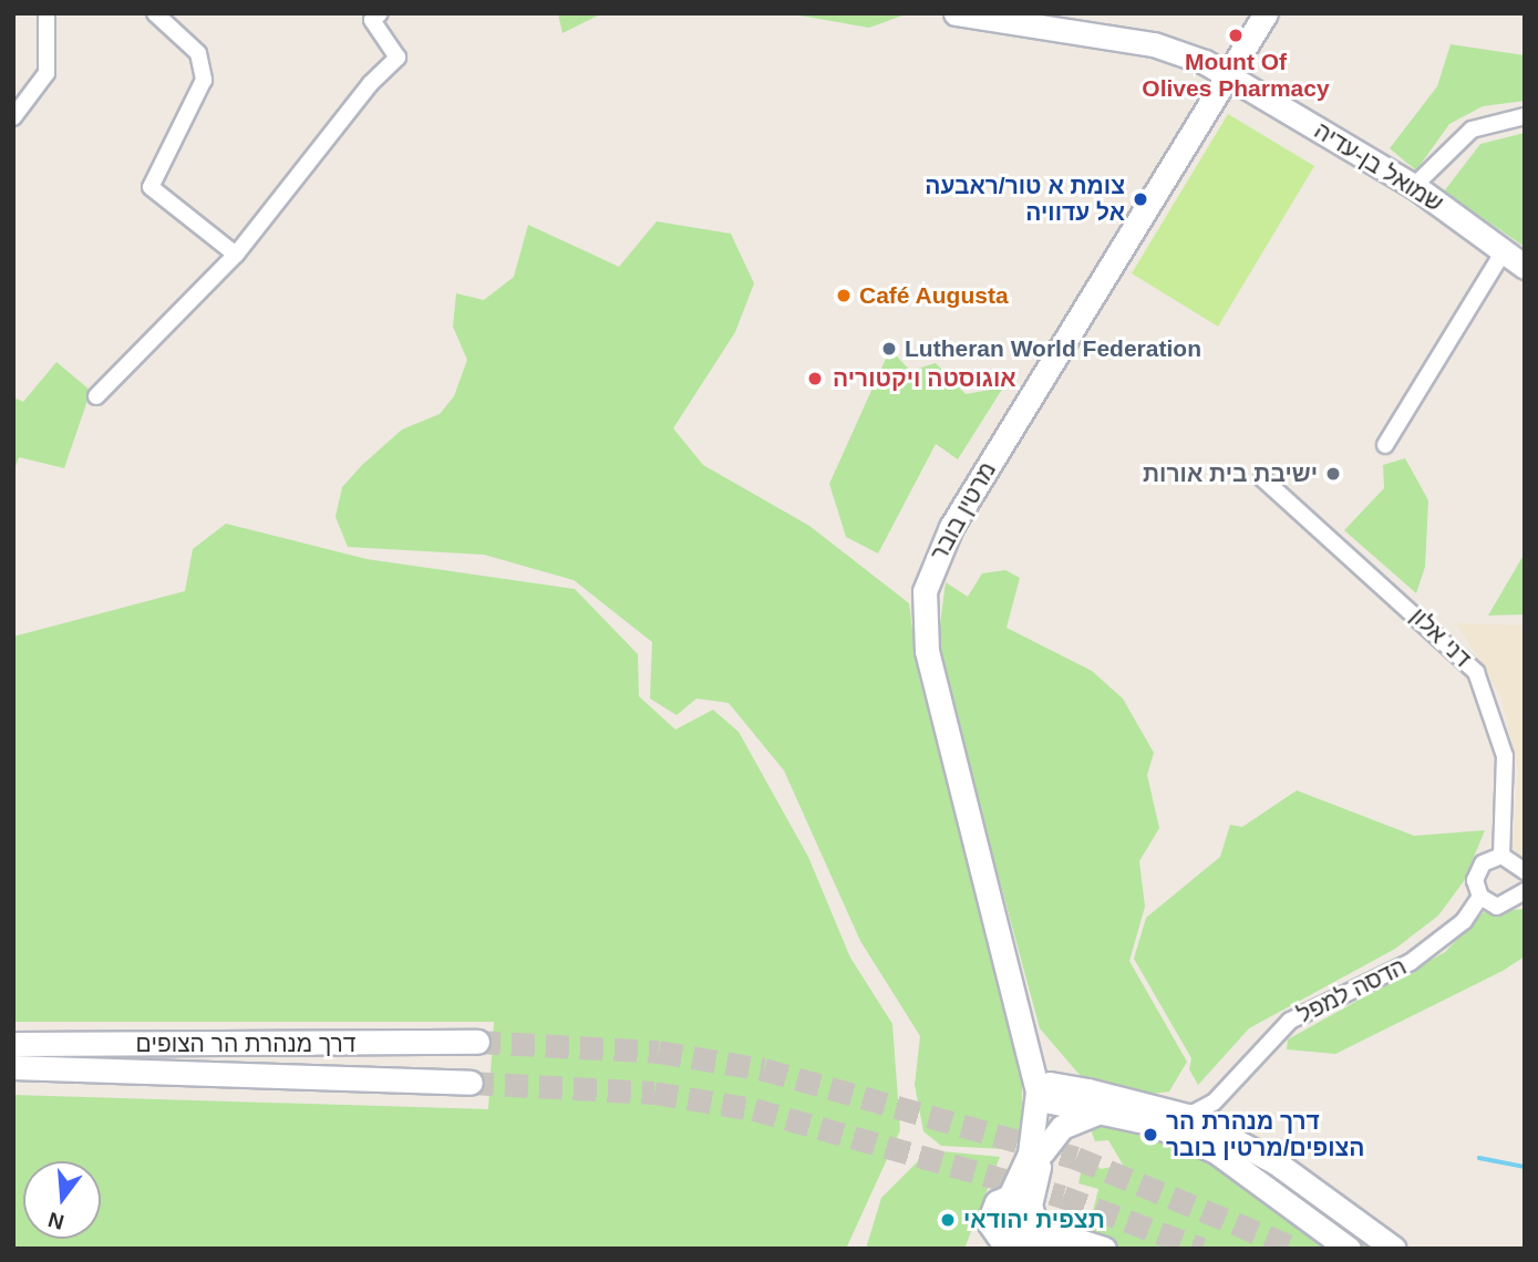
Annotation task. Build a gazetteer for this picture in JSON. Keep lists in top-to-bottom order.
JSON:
{
  "streets": {
    "street": [
      "שמואל בן-עדיה",
      "מרטין בובר",
      "דני אלון",
      "הדסה למפל",
      "דרך מנהרת הר הצופים"
    ]
  },
  "crossings": [
    ["שמואל בן-עדיה", "מרטין בובר"]
  ],
  "places": [
    "Mount Of Olives Pharmacy",
    "צומת א טור/ראבעה אל עדוויה",
    "Café Augusta",
    "Lutheran World Federation",
    "אוגוסטה ויקטוריה",
    "ישיבת בית אורות",
    "דרך מנהרת הר הצופים/מרטין בובר",
    "תצפית יהודאי"
  ],
  "north": "bottom"
}
